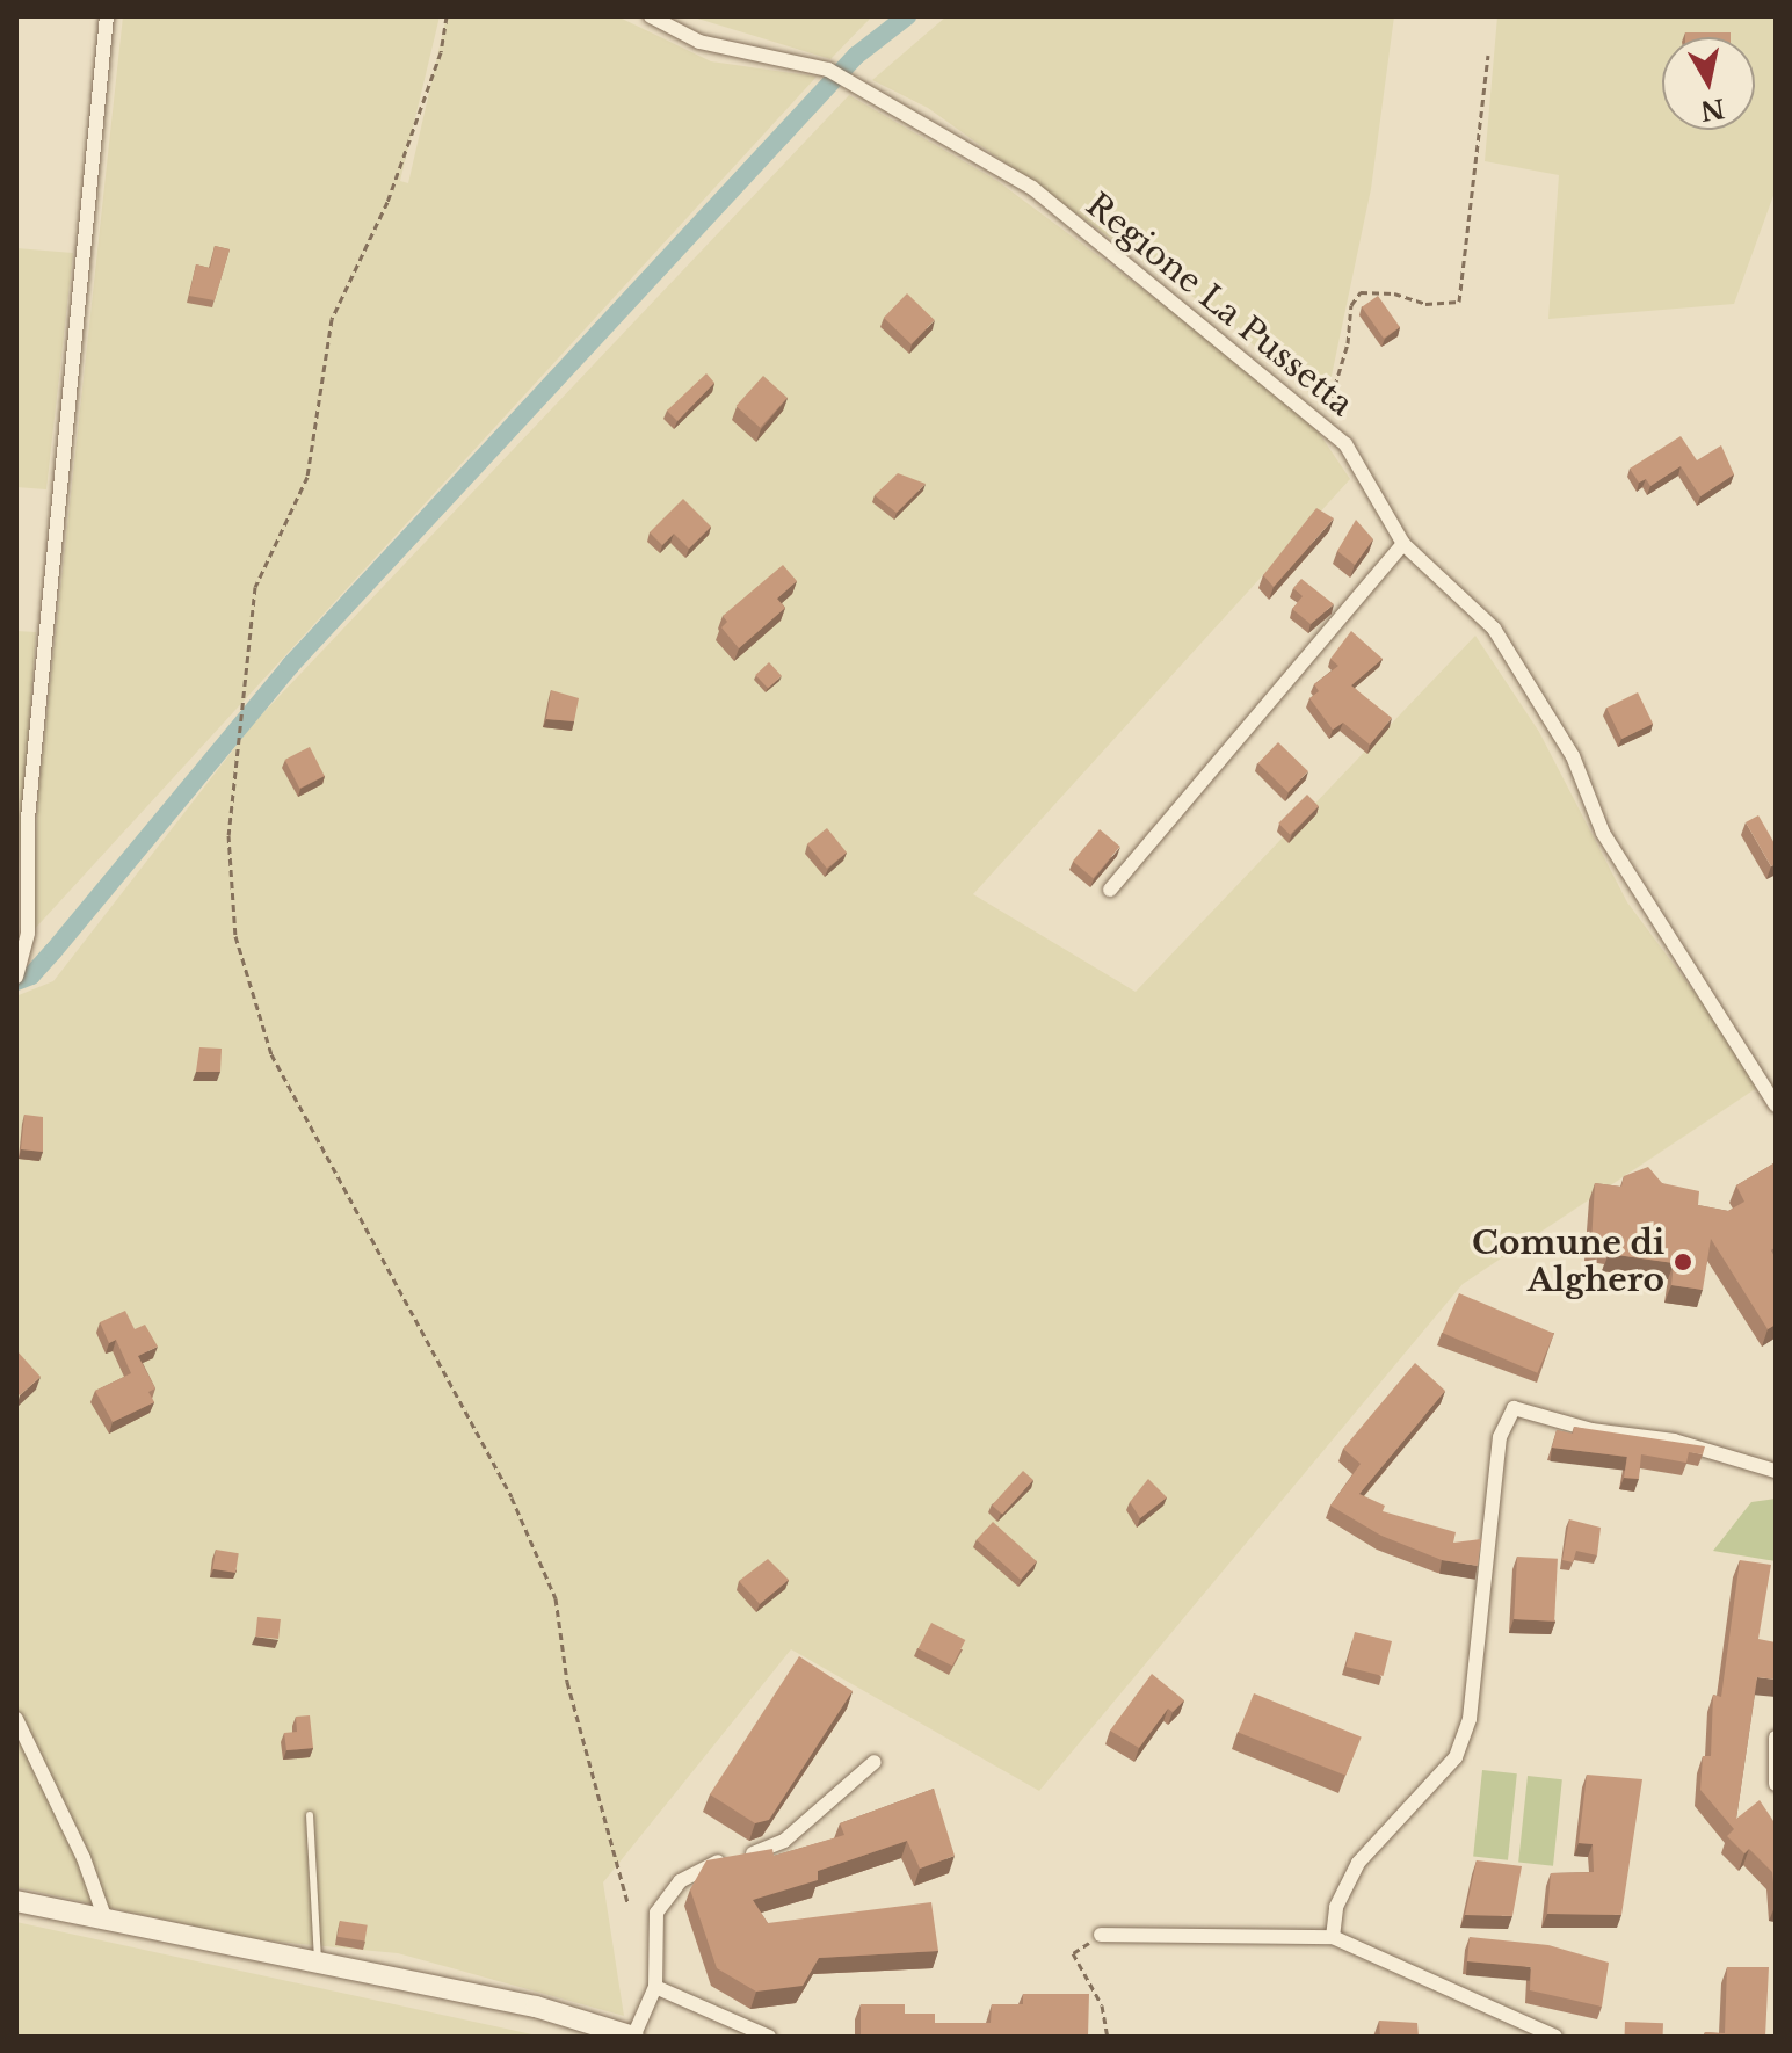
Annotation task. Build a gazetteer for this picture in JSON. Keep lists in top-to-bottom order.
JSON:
{
  "streets": {
    "street": ["Regione La Pussetta"]
  },
  "places": ["Comune di Alghero"],
  "north": "bottom"
}
